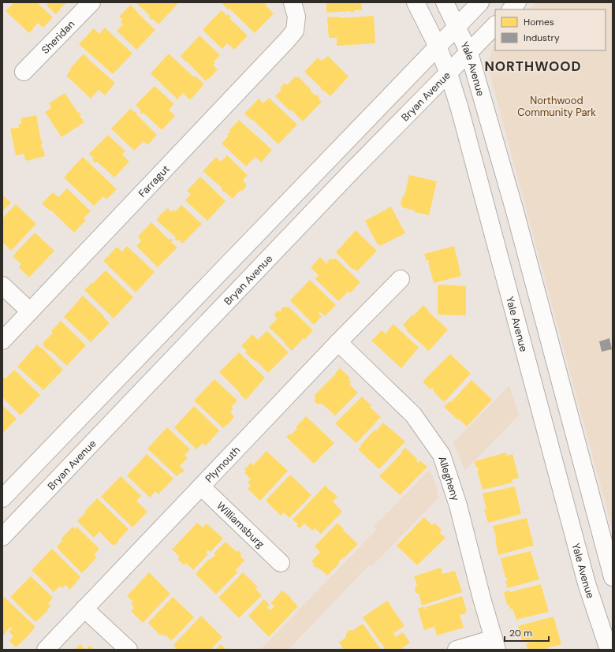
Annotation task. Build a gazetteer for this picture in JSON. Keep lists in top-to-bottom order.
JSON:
{
  "streets": {
    "main road": [
      "Sheridan",
      "Yale Avenue",
      "Bryan Avenue",
      "Farragut",
      "Plymouth",
      "Allegheny",
      "Williamsburg"
    ]
  },
  "crossings": [
    ["Yale Avenue", "Bryan Avenue"],
    ["Plymouth", "Allegheny"],
    ["Plymouth", "Williamsburg"]
  ],
  "districts": ["NORTHWOOD"],
  "parks": ["Northwood Community Park"],
  "legend": ["Homes", "Industry"],
  "scale_bar": "20 m"
}
